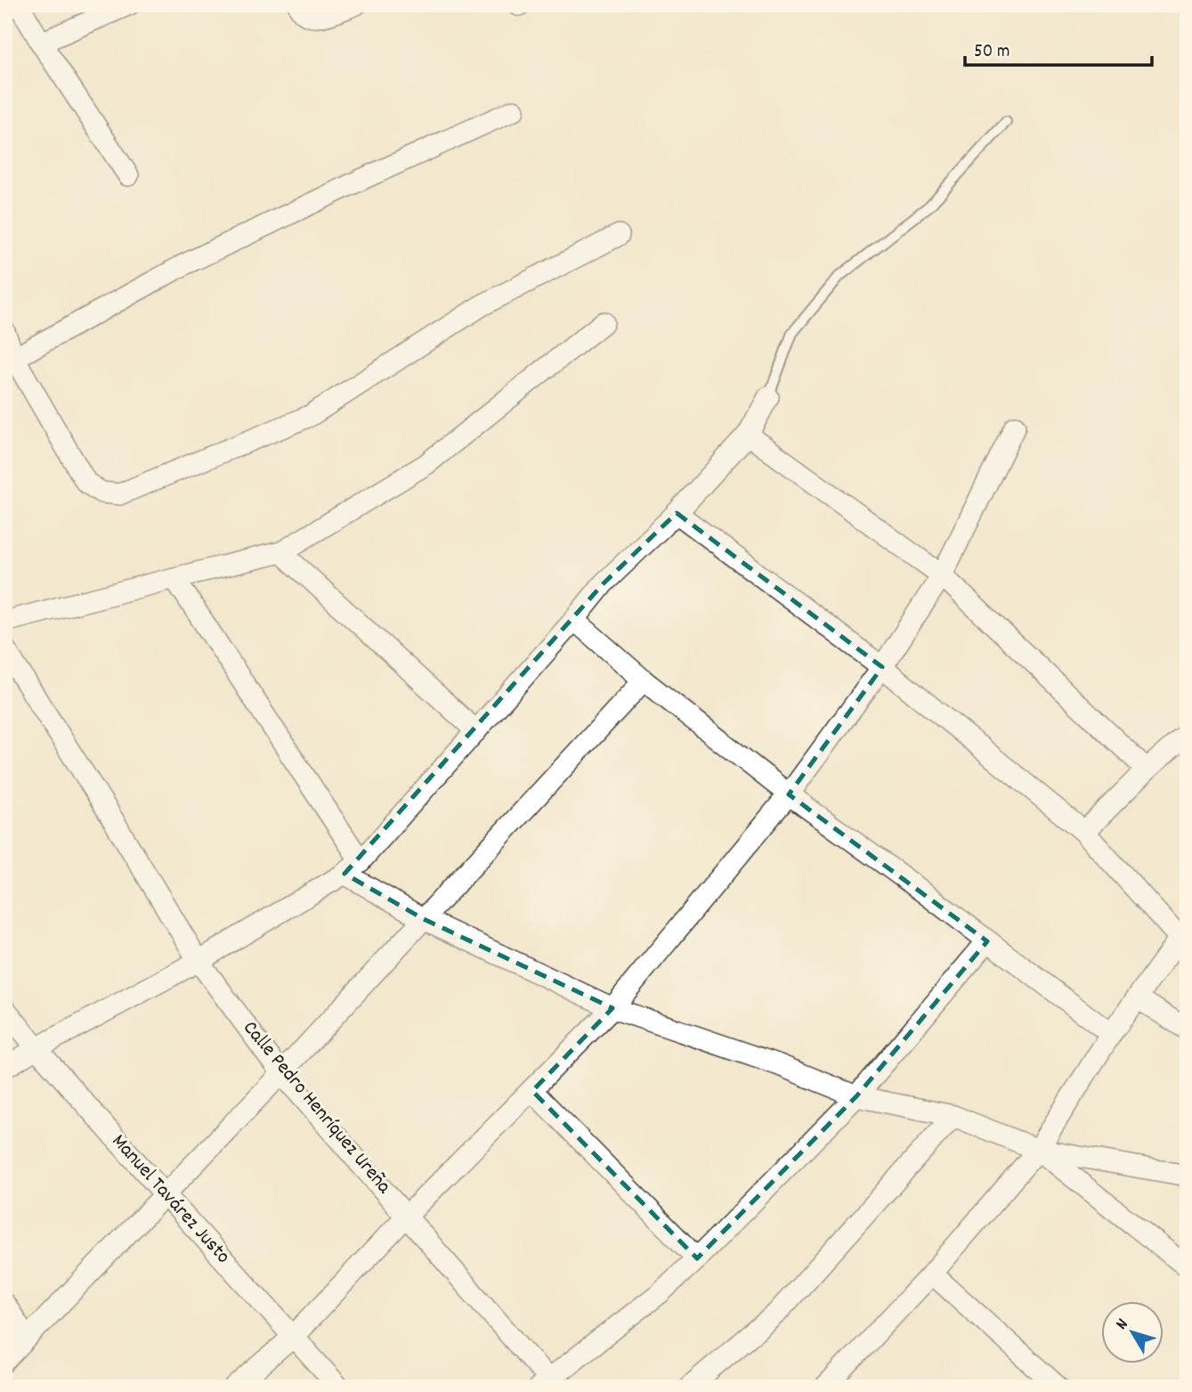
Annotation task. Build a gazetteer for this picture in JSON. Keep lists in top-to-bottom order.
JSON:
{
  "streets": {
    "street": ["Calle Pedro Henríquez Ureña", "Manuel Tavárez Justo"]
  },
  "scale_bar": "50 m",
  "north": "top left"
}
